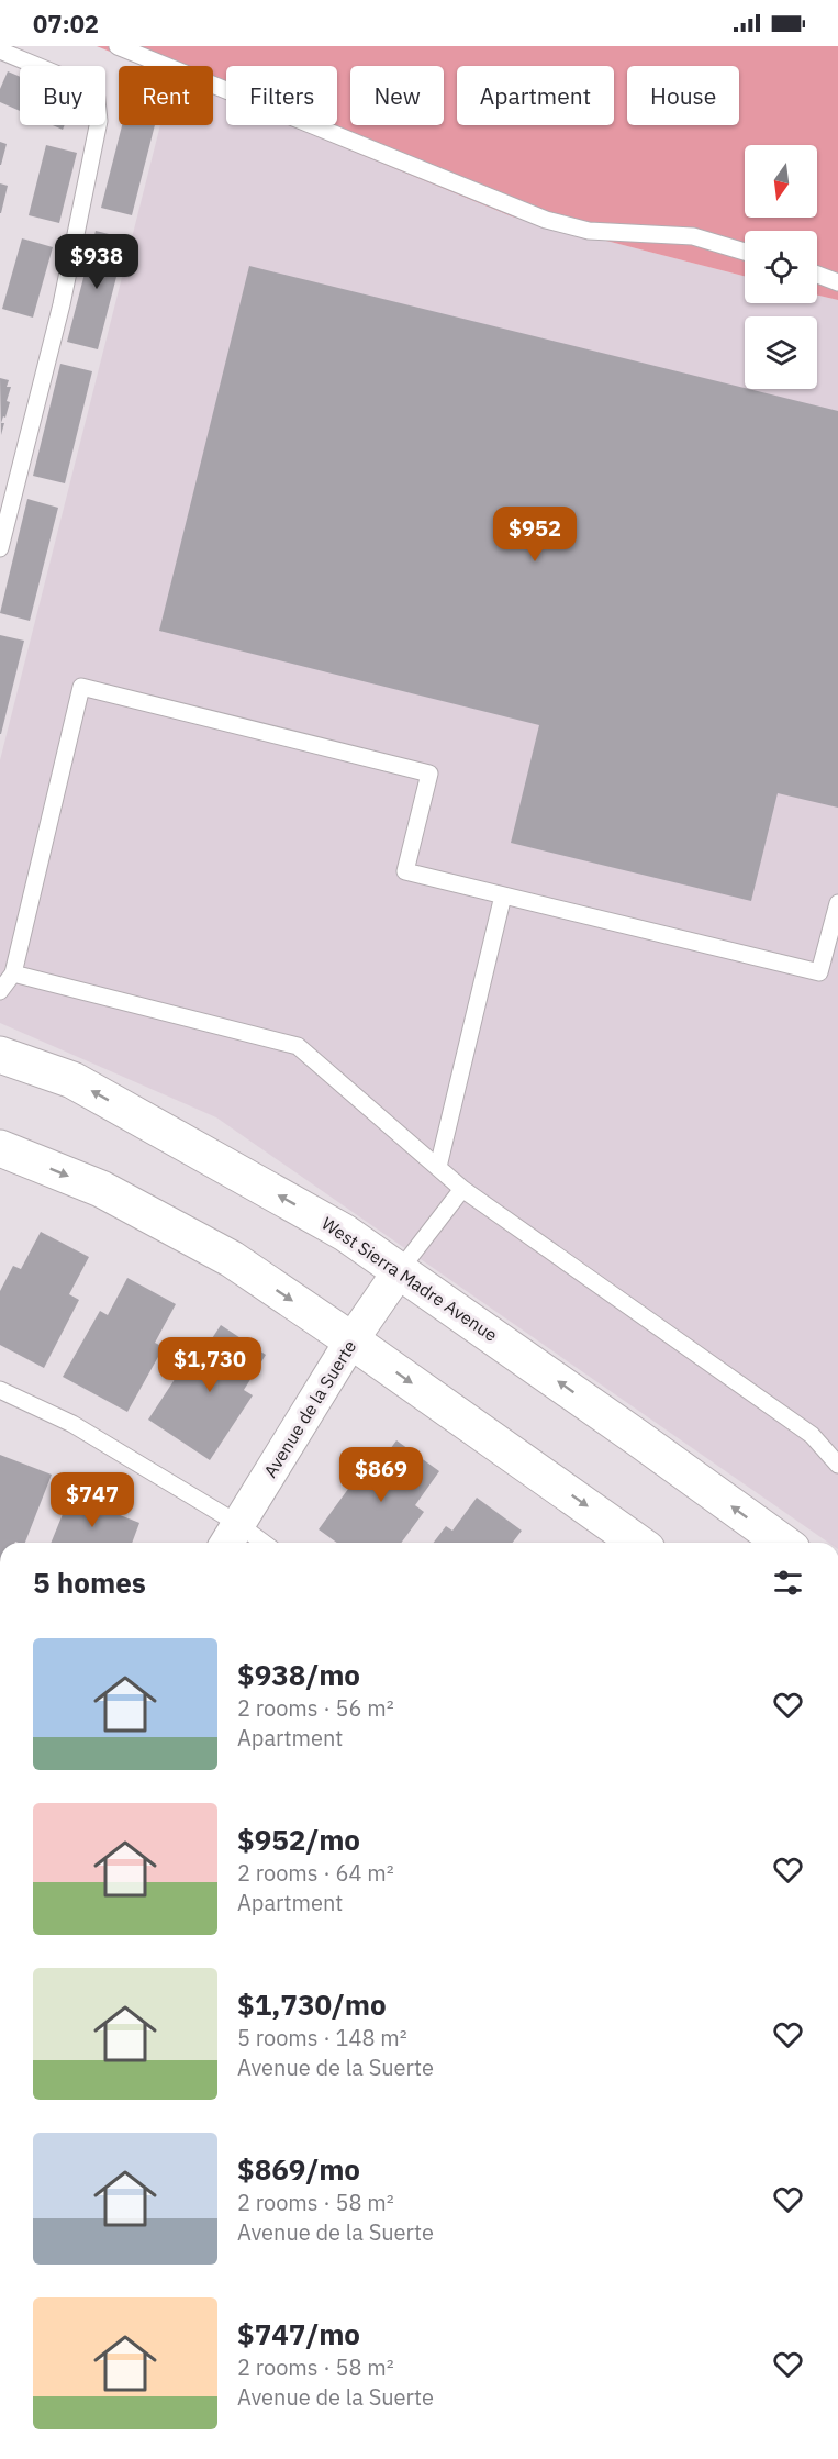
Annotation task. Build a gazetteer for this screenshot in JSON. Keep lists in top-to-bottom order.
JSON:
{
  "streets": {
    "street": ["West Sierra Madre Avenue", "Avenue de la Suerte"]
  },
  "crossings": [
    ["West Sierra Madre Avenue", "Avenue de la Suerte"]
  ],
  "north": "bottom",
  "page": {
    "status": "07:02",
    "chip": [
      "Buy",
      "Rent",
      "Filters",
      "New",
      "Apartment",
      "House"
    ],
    "price": [
      "$938",
      "$952",
      "$1,730",
      "$869",
      "$747"
    ],
    "heading": "5 homes",
    "list": [
      {
        "name": "$938/mo",
        "note": "2 rooms · 56 m² · Apartment"
      },
      {
        "name": "$952/mo",
        "note": "2 rooms · 64 m² · Apartment"
      },
      {
        "name": "$1,730/mo",
        "note": "5 rooms · 148 m² · Avenue de la Suerte"
      },
      {
        "name": "$869/mo",
        "note": "2 rooms · 58 m² · Avenue de la Suerte"
      },
      {
        "name": "$747/mo",
        "note": "2 rooms · 58 m² · Avenue de la Suerte"
      }
    ]
  }
}
